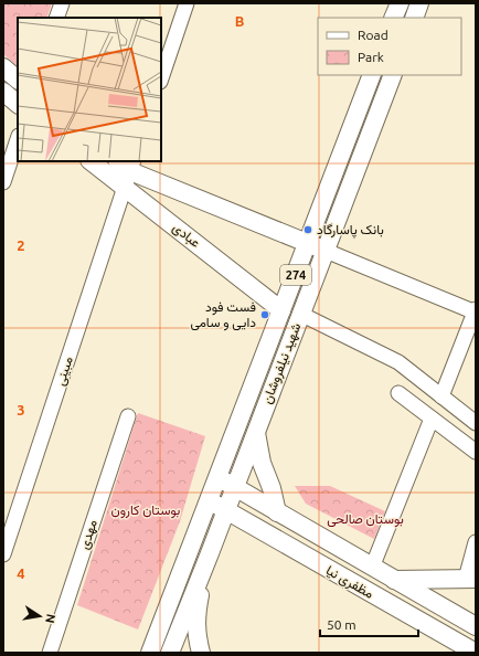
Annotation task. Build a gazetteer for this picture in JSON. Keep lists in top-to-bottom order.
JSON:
{
  "streets": {
    "main road": [
      "عبادی",
      "274",
      "شهید نیلفروشان",
      "مظفری نیا"
    ],
    "street": ["مبینی", "مهدی"]
  },
  "crossings": [
    ["عبادی", "شهید نیلفروشان"],
    ["عبادی", "مبینی"],
    ["شهید نیلفروشان", "مظفری نیا"]
  ],
  "parks": ["بوستان کارون", "بوستان صالحی"],
  "places": ["بانک پاسارگاد", "فست فود دایی و سامی"],
  "legend": ["Road", "Park"],
  "scale_bar": "50 m",
  "north": "right",
  "grid": {
    "columns": ["B"],
    "rows": ["2", "3", "4"]
  }
}
